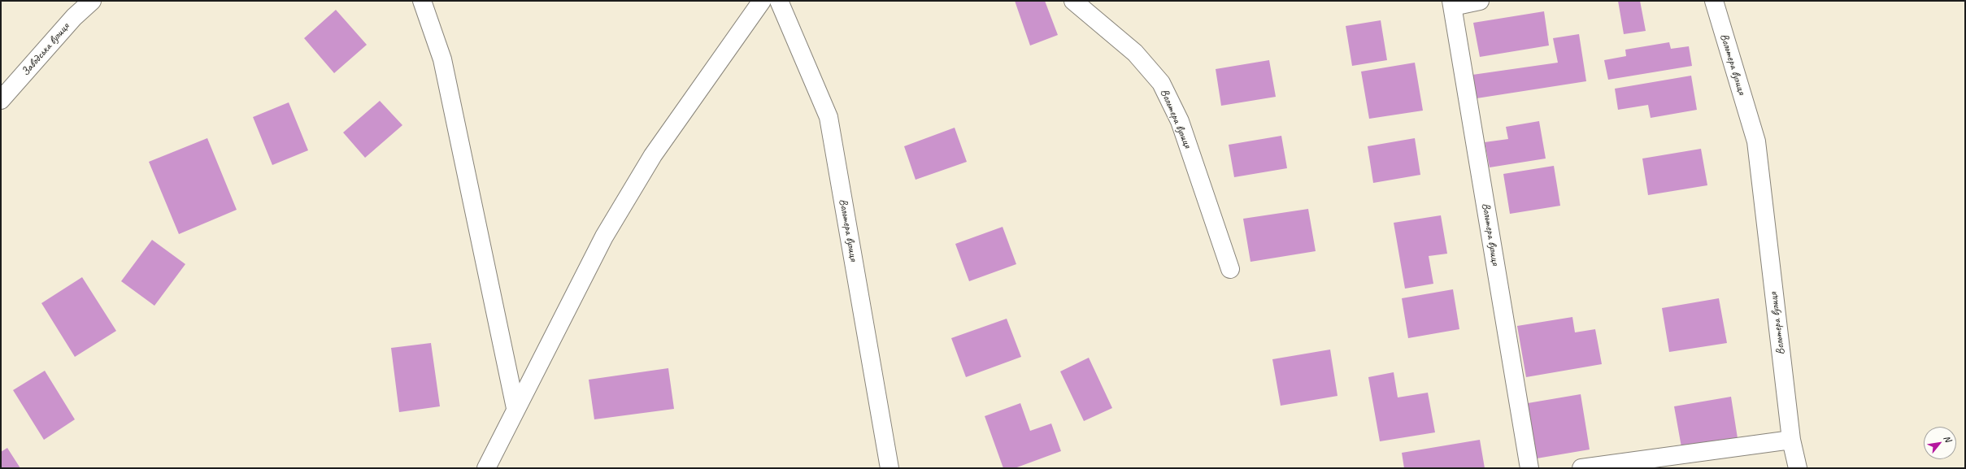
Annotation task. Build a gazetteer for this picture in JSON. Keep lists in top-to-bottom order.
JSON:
{
  "streets": {
    "street": ["Заводська вулиця", "Вольтера вулиця"]
  },
  "north": "top right"
}
